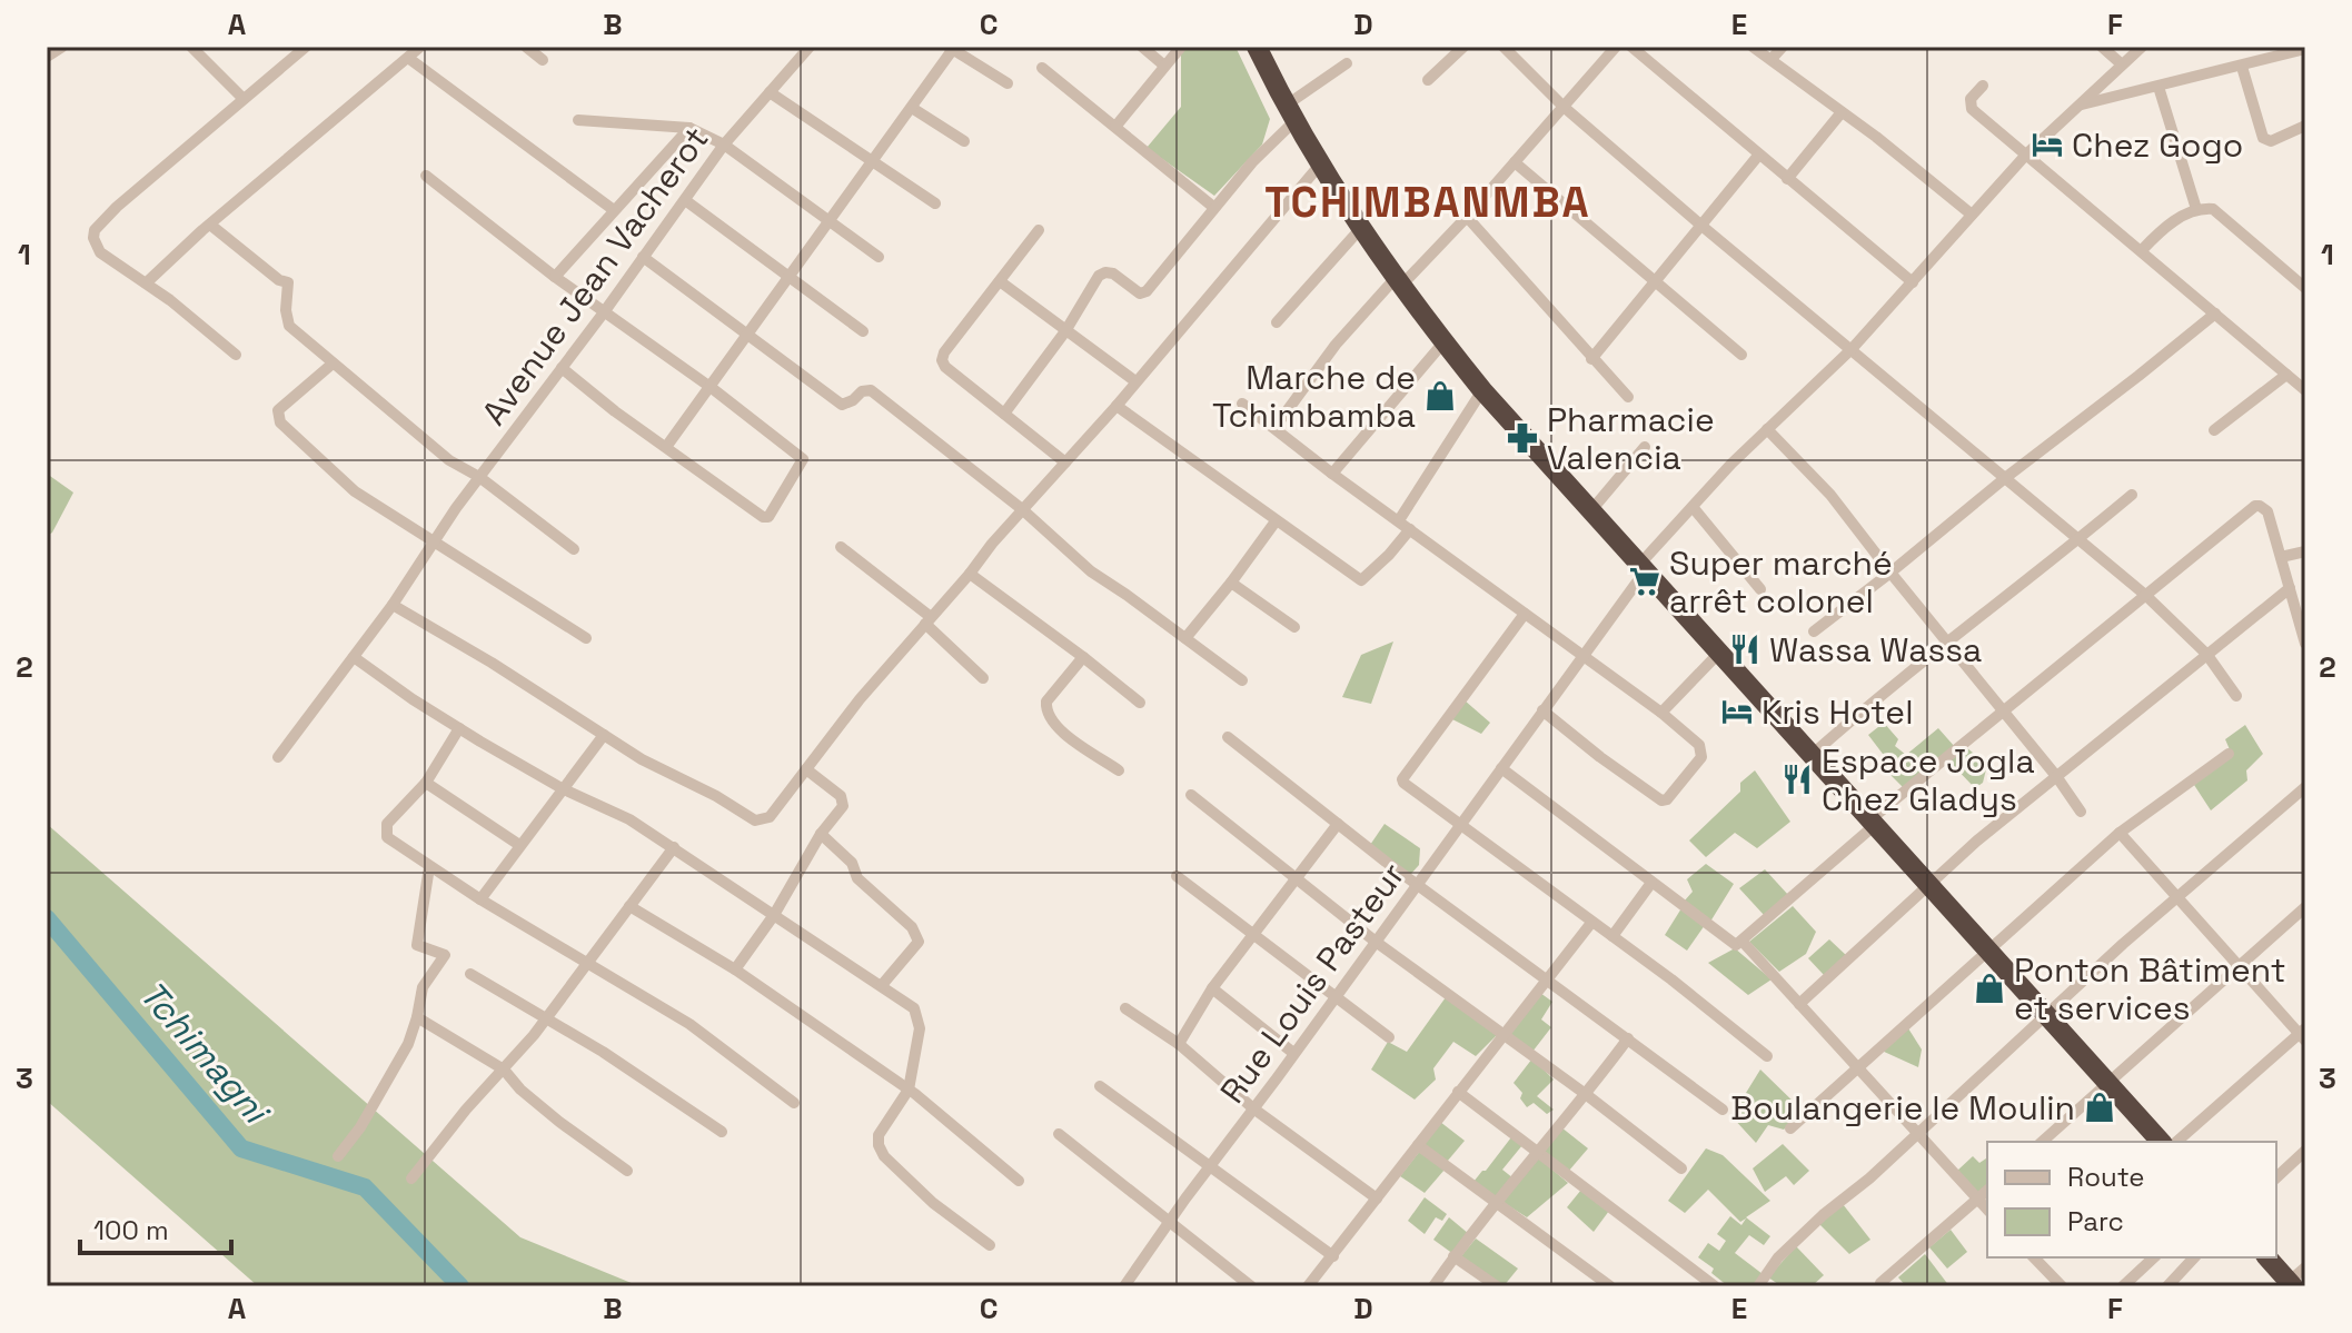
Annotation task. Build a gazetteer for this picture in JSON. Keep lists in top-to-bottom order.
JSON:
{
  "streets": {
    "street": ["Avenue Jean Vacherot", "Rue Louis Pasteur"]
  },
  "districts": ["TCHIMBANMBA"],
  "water": ["Tchimagni"],
  "places": {
    "hotel": ["Chez Gogo", "Kris Hotel"],
    "shop": ["Marche de Tchimbamba", "Ponton Bâtiment et services", "Boulangerie le Moulin"],
    "pharmacy": ["Pharmacie Valencia"],
    "supermarket": ["Super marché arrêt colonel"],
    "restaurant": ["Wassa Wassa", "Espace Jogla Chez Gladys"]
  },
  "legend": ["Route", "Parc"],
  "scale_bar": "100 m",
  "grid": {
    "columns": [
      "A",
      "B",
      "C",
      "D",
      "E",
      "F"
    ],
    "rows": ["1", "2", "3"]
  }
}
